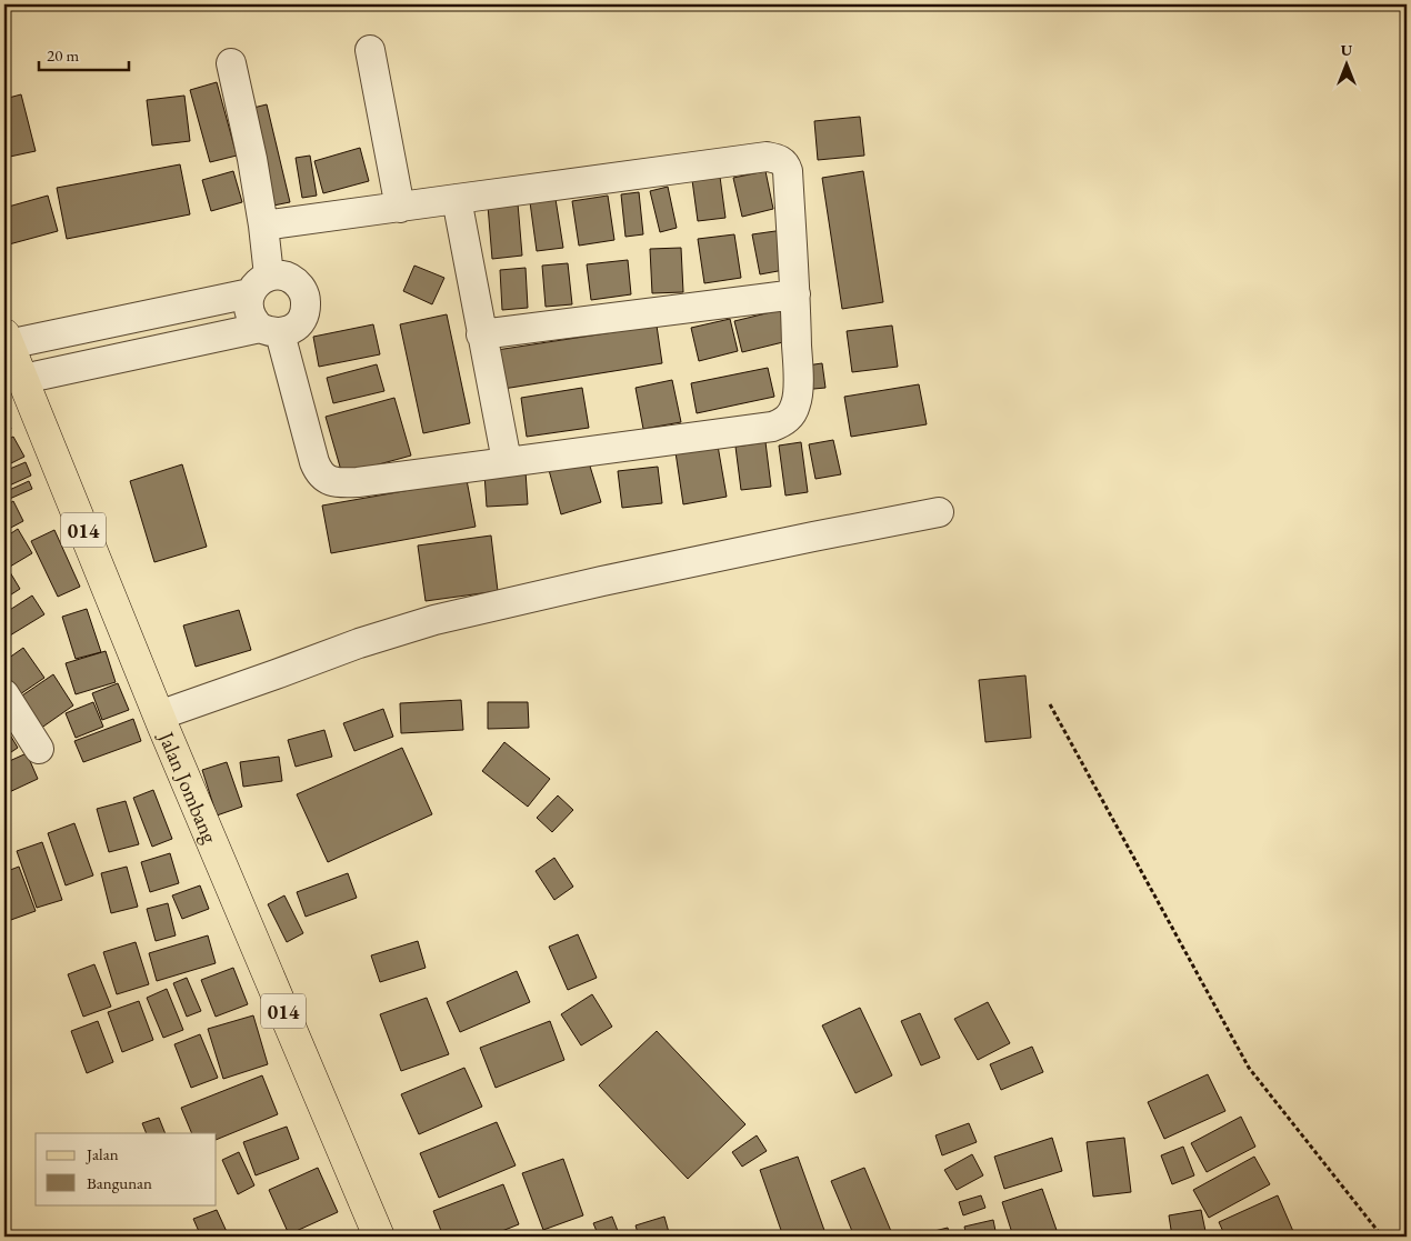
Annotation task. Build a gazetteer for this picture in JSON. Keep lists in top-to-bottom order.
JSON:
{
  "streets": {
    "main road": ["014", "Jalan Jombang"]
  },
  "legend": ["Jalan", "Bangunan"],
  "scale_bar": "20 m",
  "north": "top"
}
